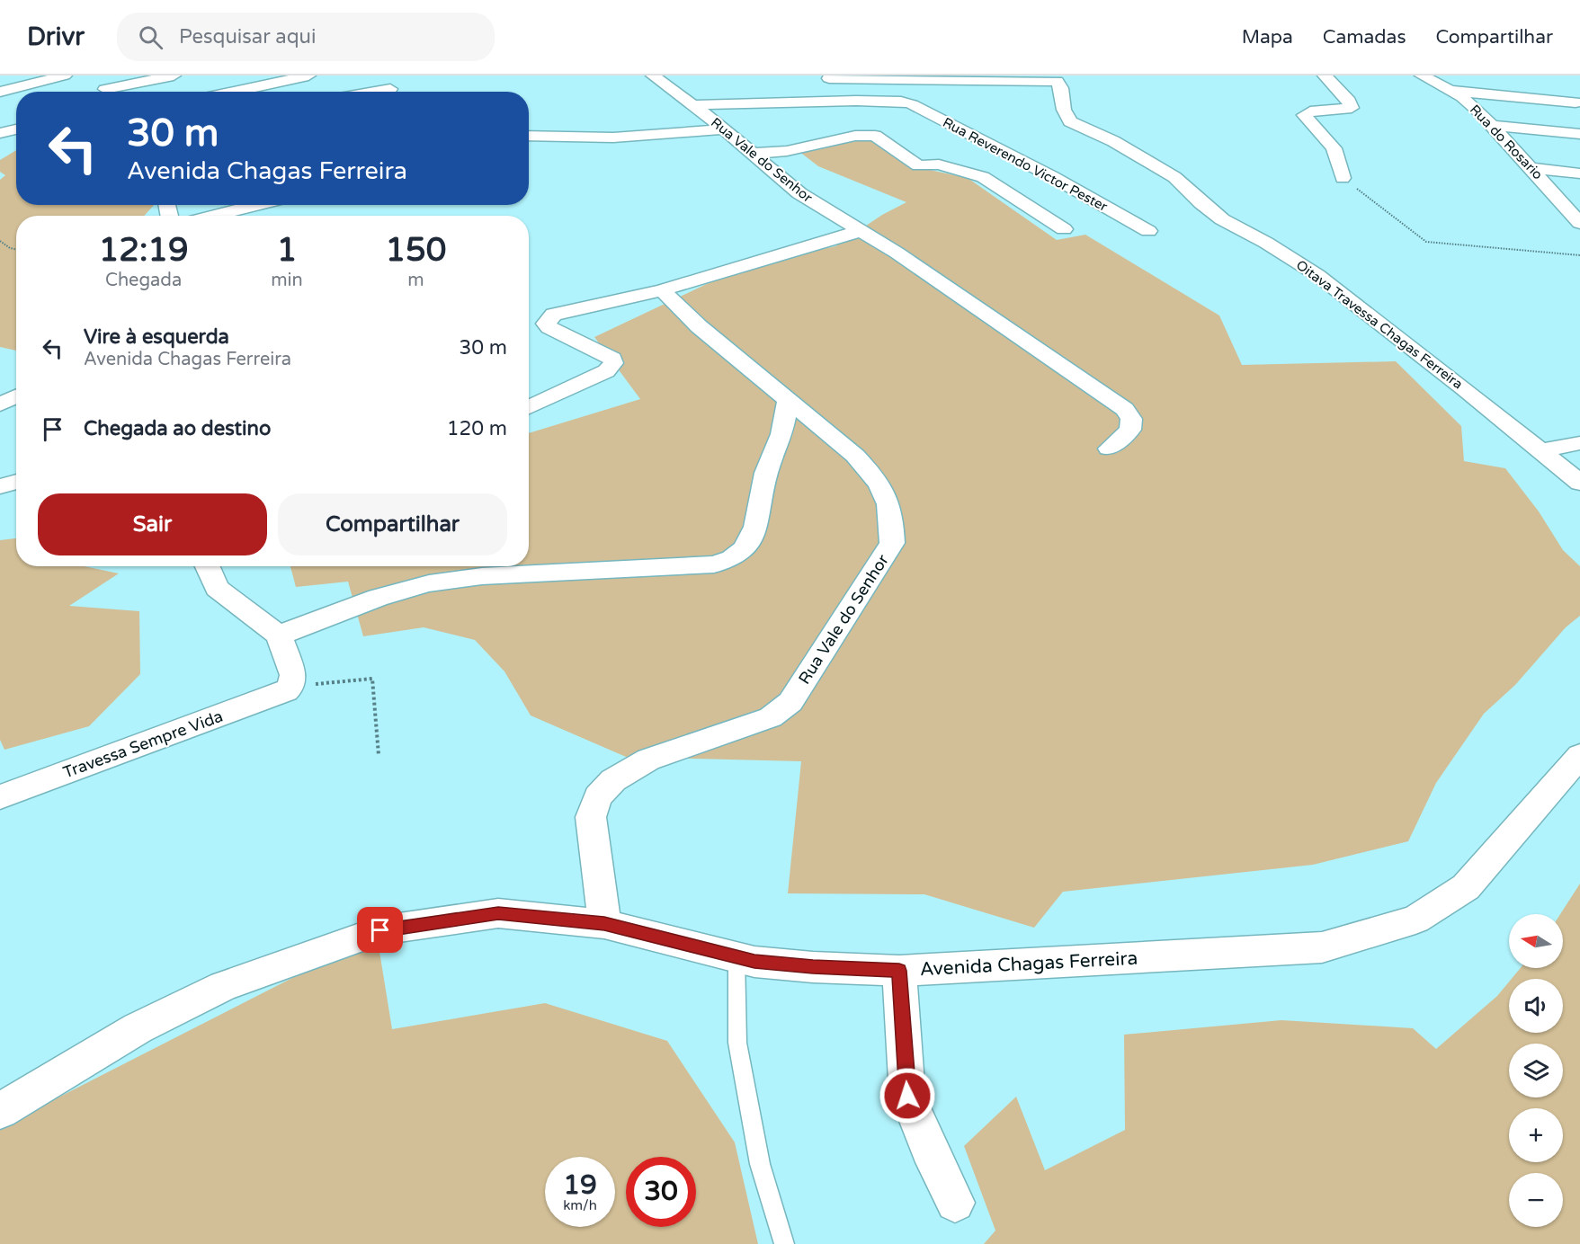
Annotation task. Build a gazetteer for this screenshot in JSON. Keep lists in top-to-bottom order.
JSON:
{
  "streets": {
    "street": [
      "Rua do Rosario",
      "Rua Vale do Senhor",
      "Rua Reverendo Victor Pester",
      "Oitava Travessa Chagas Ferreira",
      "Travessa Sempre Vida",
      "Avenida Chagas Ferreira"
    ]
  },
  "crossings": [
    ["Rua Vale do Senhor", "Avenida Chagas Ferreira"]
  ],
  "north": "left",
  "page": {
    "header": "Drivr",
    "search": "Pesquisar aqui",
    "nav": ["Mapa", "Camadas", "Compartilhar"],
    "turn": ["30 m", "Avenida Chagas Ferreira"],
    "eta": [
      "12:19",
      "Chegada",
      "1",
      "min",
      "150",
      "m"
    ],
    "list": [
      {
        "name": "Vire à esquerda",
        "note": "Avenida Chagas Ferreira",
        "value": "30 m"
      },
      {
        "name": "Chegada ao destino",
        "value": "120 m"
      }
    ],
    "buttons": ["Sair", "Compartilhar"],
    "map_buttons": ["+", "−"],
    "speed": "19 km/h",
    "limit": "30"
  }
}
